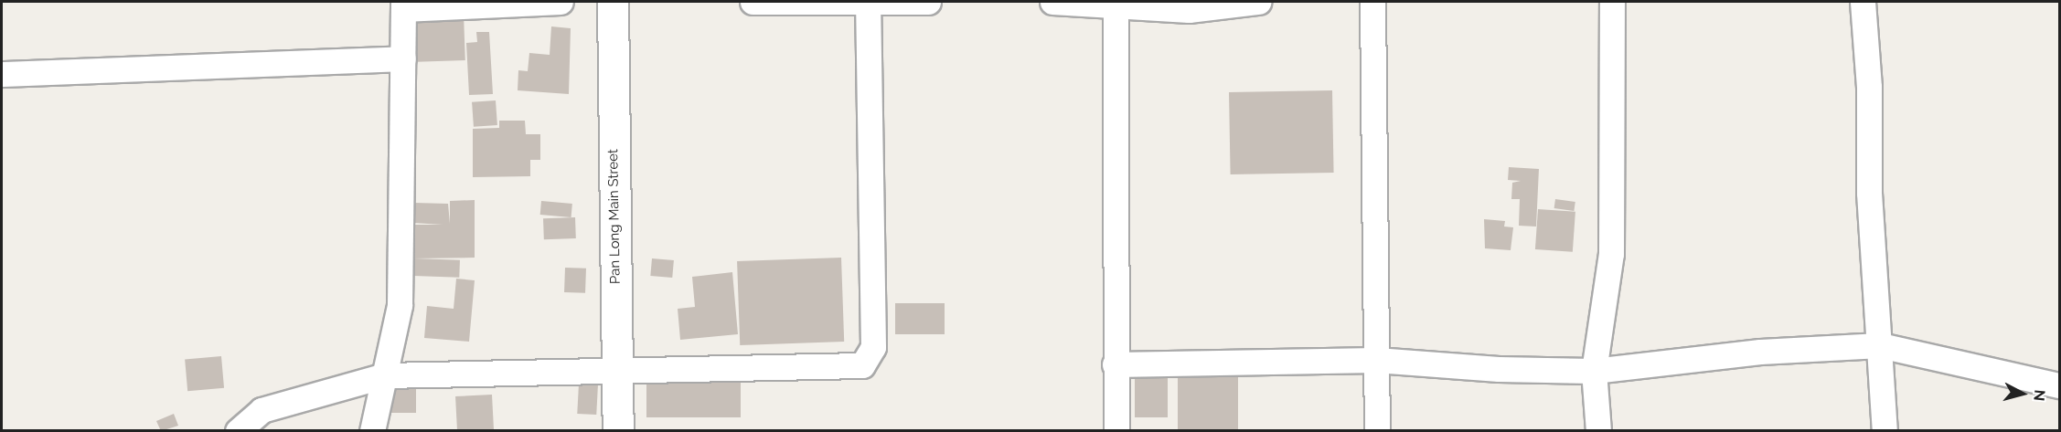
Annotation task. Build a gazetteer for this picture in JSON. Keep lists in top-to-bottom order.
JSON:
{
  "streets": {
    "street": ["Pan Long Main Street"]
  },
  "north": "right"
}
